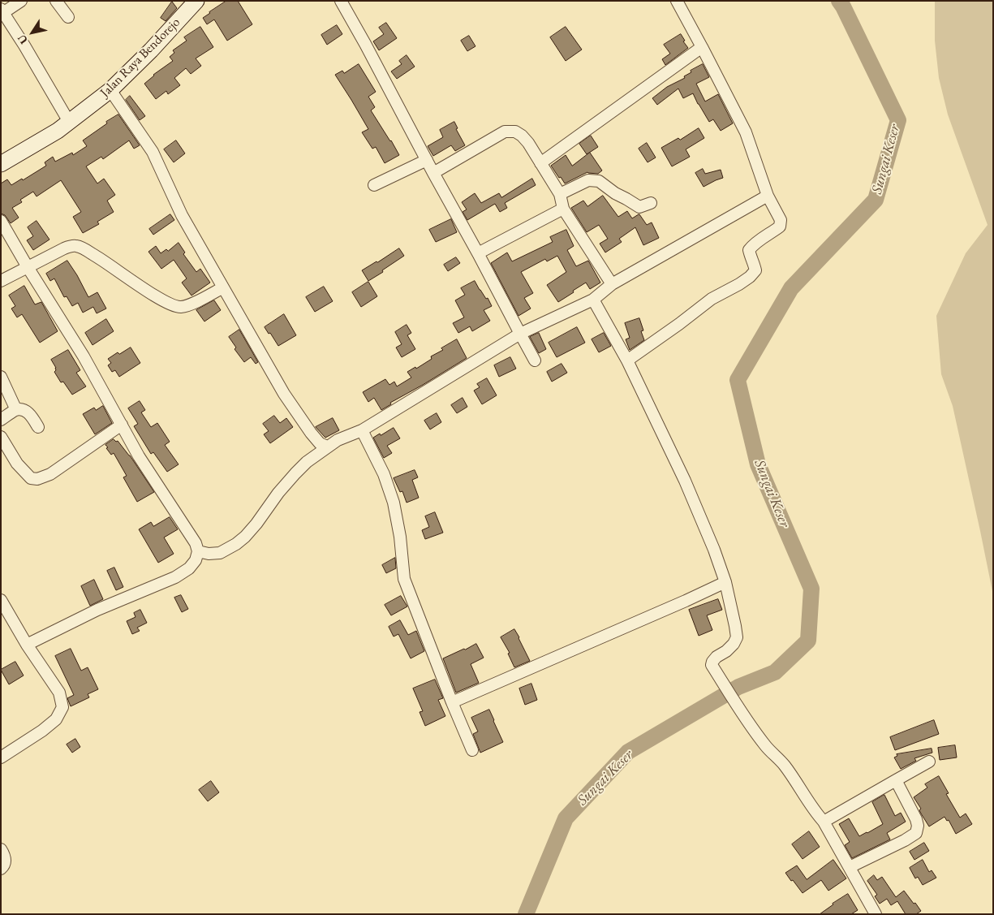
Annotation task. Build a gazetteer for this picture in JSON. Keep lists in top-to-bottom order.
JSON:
{
  "streets": {
    "main road": ["Jalan Raya Bendorejo"]
  },
  "water": ["Sungai Keser"],
  "north": "bottom left"
}
